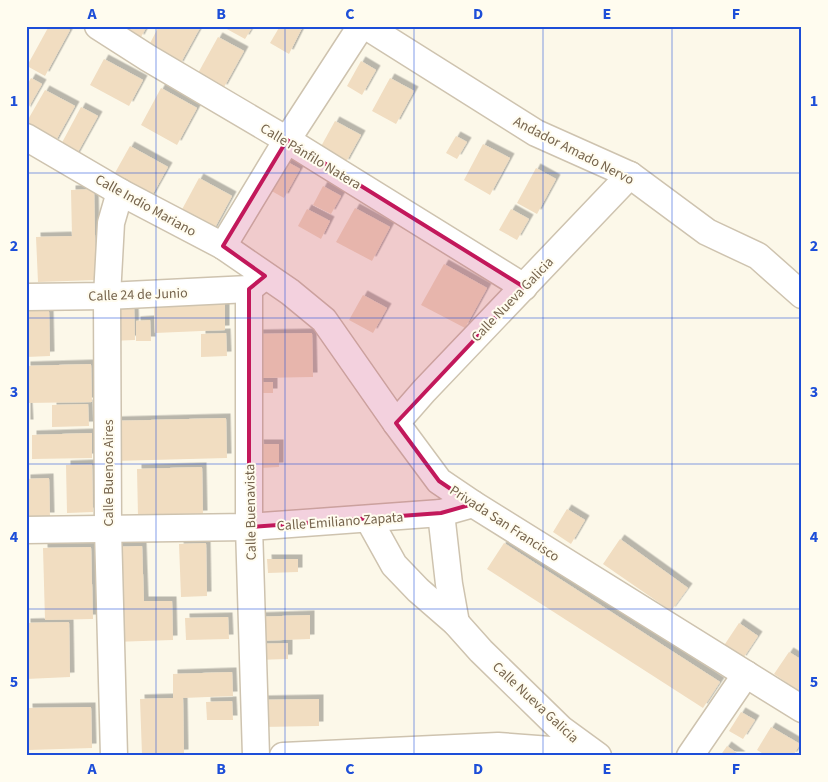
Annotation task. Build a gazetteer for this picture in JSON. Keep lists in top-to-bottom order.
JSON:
{
  "streets": {
    "street": [
      "Andador Amado Nervo",
      "Calle Pánfilo Natera",
      "Calle Indio Mariano",
      "Calle 24 de Junio",
      "Calle Nueva Galicia",
      "Calle Buenos Aires",
      "Calle Buenavista",
      "Calle Emiliano Zapata",
      "Privada San Francisco"
    ]
  },
  "crossings": [
    ["Andador Amado Nervo", "Calle Nueva Galicia"],
    ["Calle Pánfilo Natera", "Calle Nueva Galicia"],
    ["Calle Indio Mariano", "Calle 24 de Junio"],
    ["Calle Indio Mariano", "Calle Buenos Aires"],
    ["Calle Indio Mariano", "Calle Buenavista"],
    ["Calle Indio Mariano", "Privada San Francisco"],
    ["Calle 24 de Junio", "Calle Buenos Aires"],
    ["Calle 24 de Junio", "Calle Buenavista"],
    ["Calle 24 de Junio", "Privada San Francisco"],
    ["Calle Nueva Galicia", "Calle Emiliano Zapata"],
    ["Calle Nueva Galicia", "Privada San Francisco"],
    ["Calle Buenos Aires", "Calle Emiliano Zapata"],
    ["Calle Buenavista", "Calle Emiliano Zapata"],
    ["Calle Buenavista", "Privada San Francisco"],
    ["Calle Emiliano Zapata", "Privada San Francisco"]
  ],
  "grid": {
    "columns": [
      "A",
      "B",
      "C",
      "D",
      "E",
      "F"
    ],
    "rows": [
      "1",
      "2",
      "3",
      "4",
      "5"
    ]
  }
}
